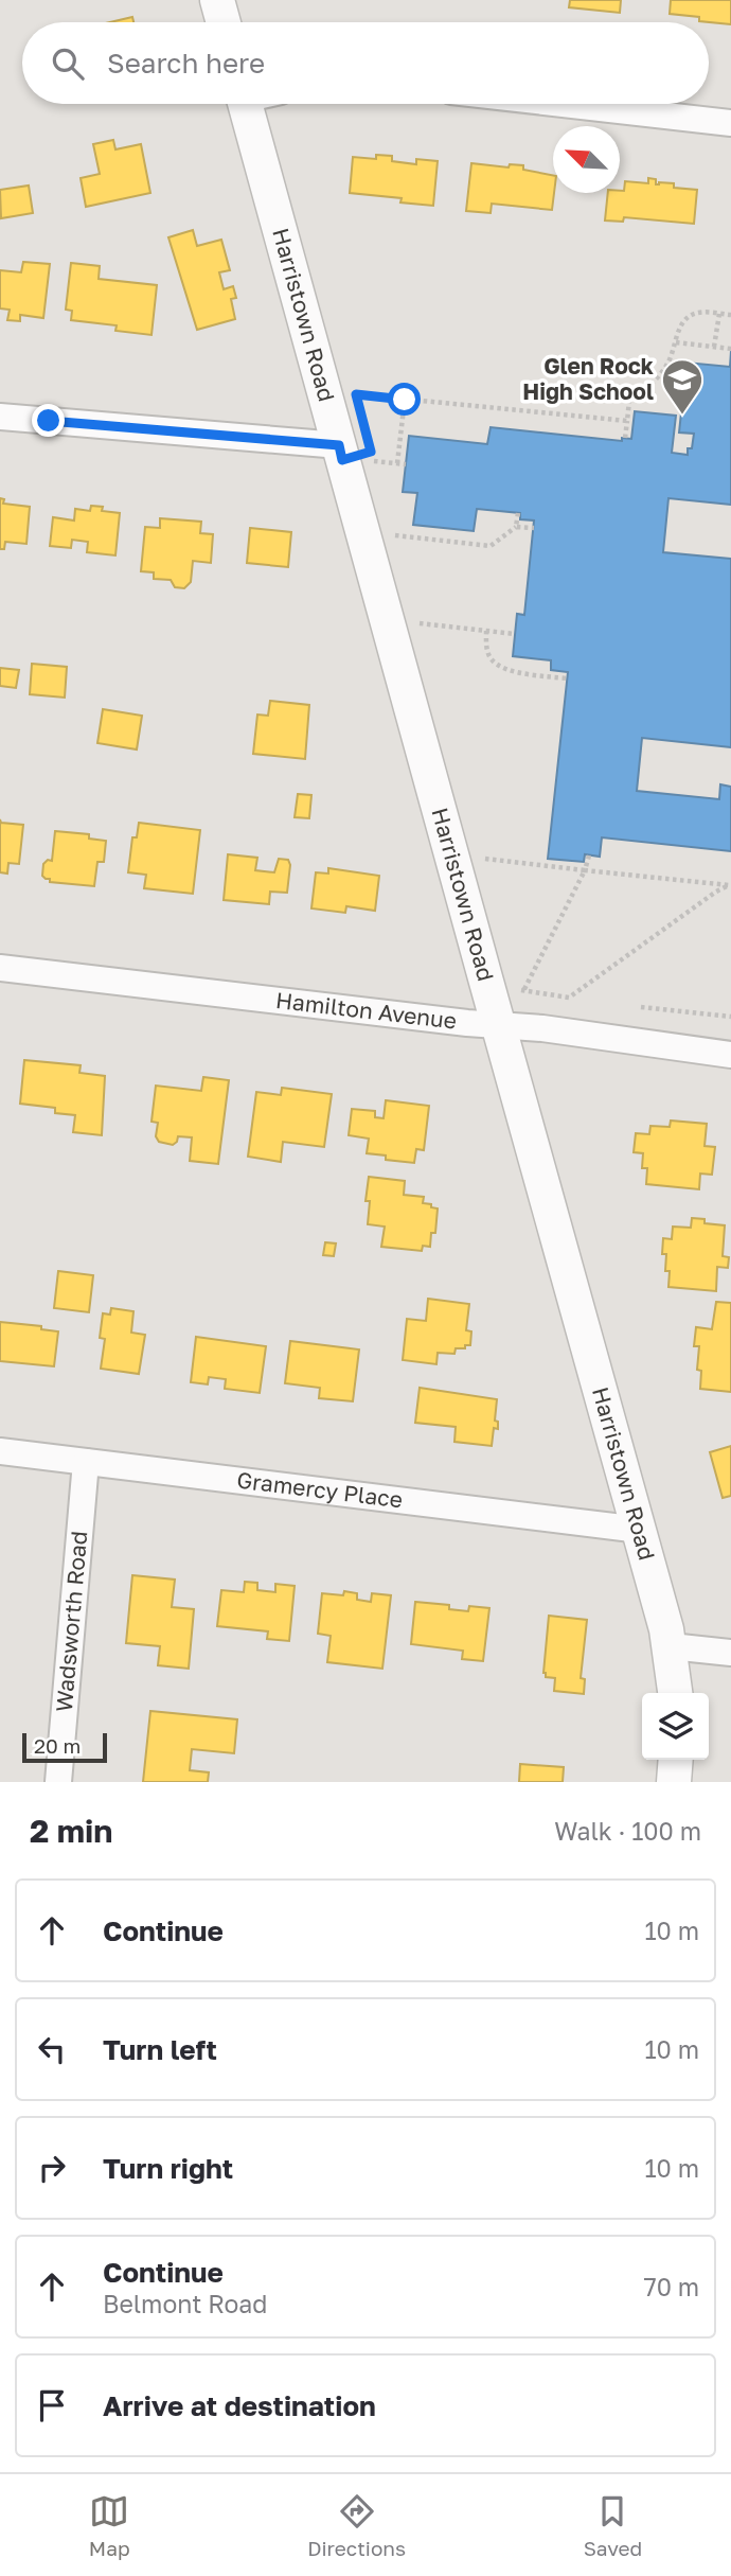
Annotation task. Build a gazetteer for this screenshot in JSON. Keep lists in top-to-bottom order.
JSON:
{
  "streets": {
    "street": [
      "Harristown Road",
      "Hamilton Avenue",
      "Gramercy Place",
      "Wadsworth Road"
    ]
  },
  "crossings": [
    ["Harristown Road", "Hamilton Avenue"],
    ["Harristown Road", "Gramercy Place"],
    ["Gramercy Place", "Wadsworth Road"]
  ],
  "places": {
    "school or university": ["Glen Rock High School"]
  },
  "scale_bar": "20 m",
  "north": "top left",
  "page": {
    "search": "Search here",
    "scale": "20 m",
    "heading": ["2 min", "Walk · 100 m"],
    "list": [
      ["Continue", "10 m"],
      ["Turn left", "10 m"],
      ["Turn right", "10 m"],
      ["Continue", "Belmont Road", "70 m"],
      "Arrive at destination"
    ],
    "nav": ["Map", "Directions", "Saved"]
  }
}
